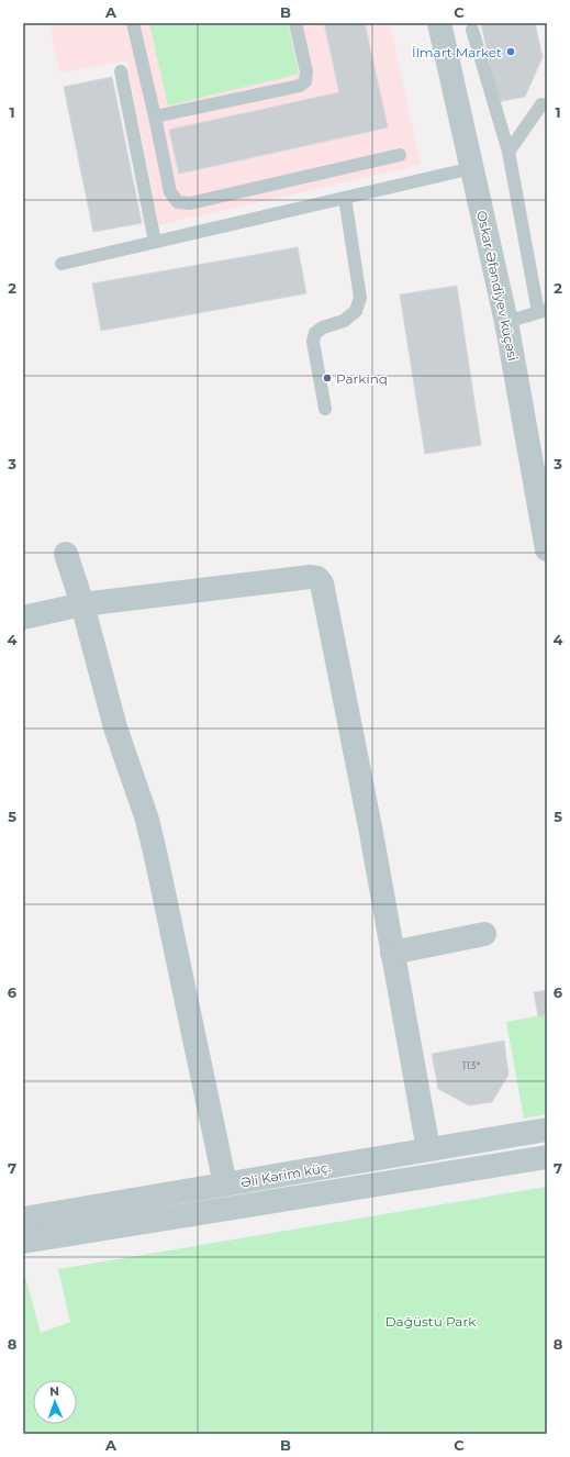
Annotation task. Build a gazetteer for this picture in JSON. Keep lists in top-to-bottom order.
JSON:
{
  "streets": {
    "street": ["Oskar Əfəndiyev küçəsi", "Əli Kərim küç."]
  },
  "parks": ["Dağüstu Park"],
  "places": ["İlmart Market", "Parkinq"],
  "house_numbers": ["113*"],
  "north": "top",
  "grid": {
    "columns": ["A", "B", "C"],
    "rows": [
      "1",
      "2",
      "3",
      "4",
      "5",
      "6",
      "7",
      "8"
    ]
  }
}
